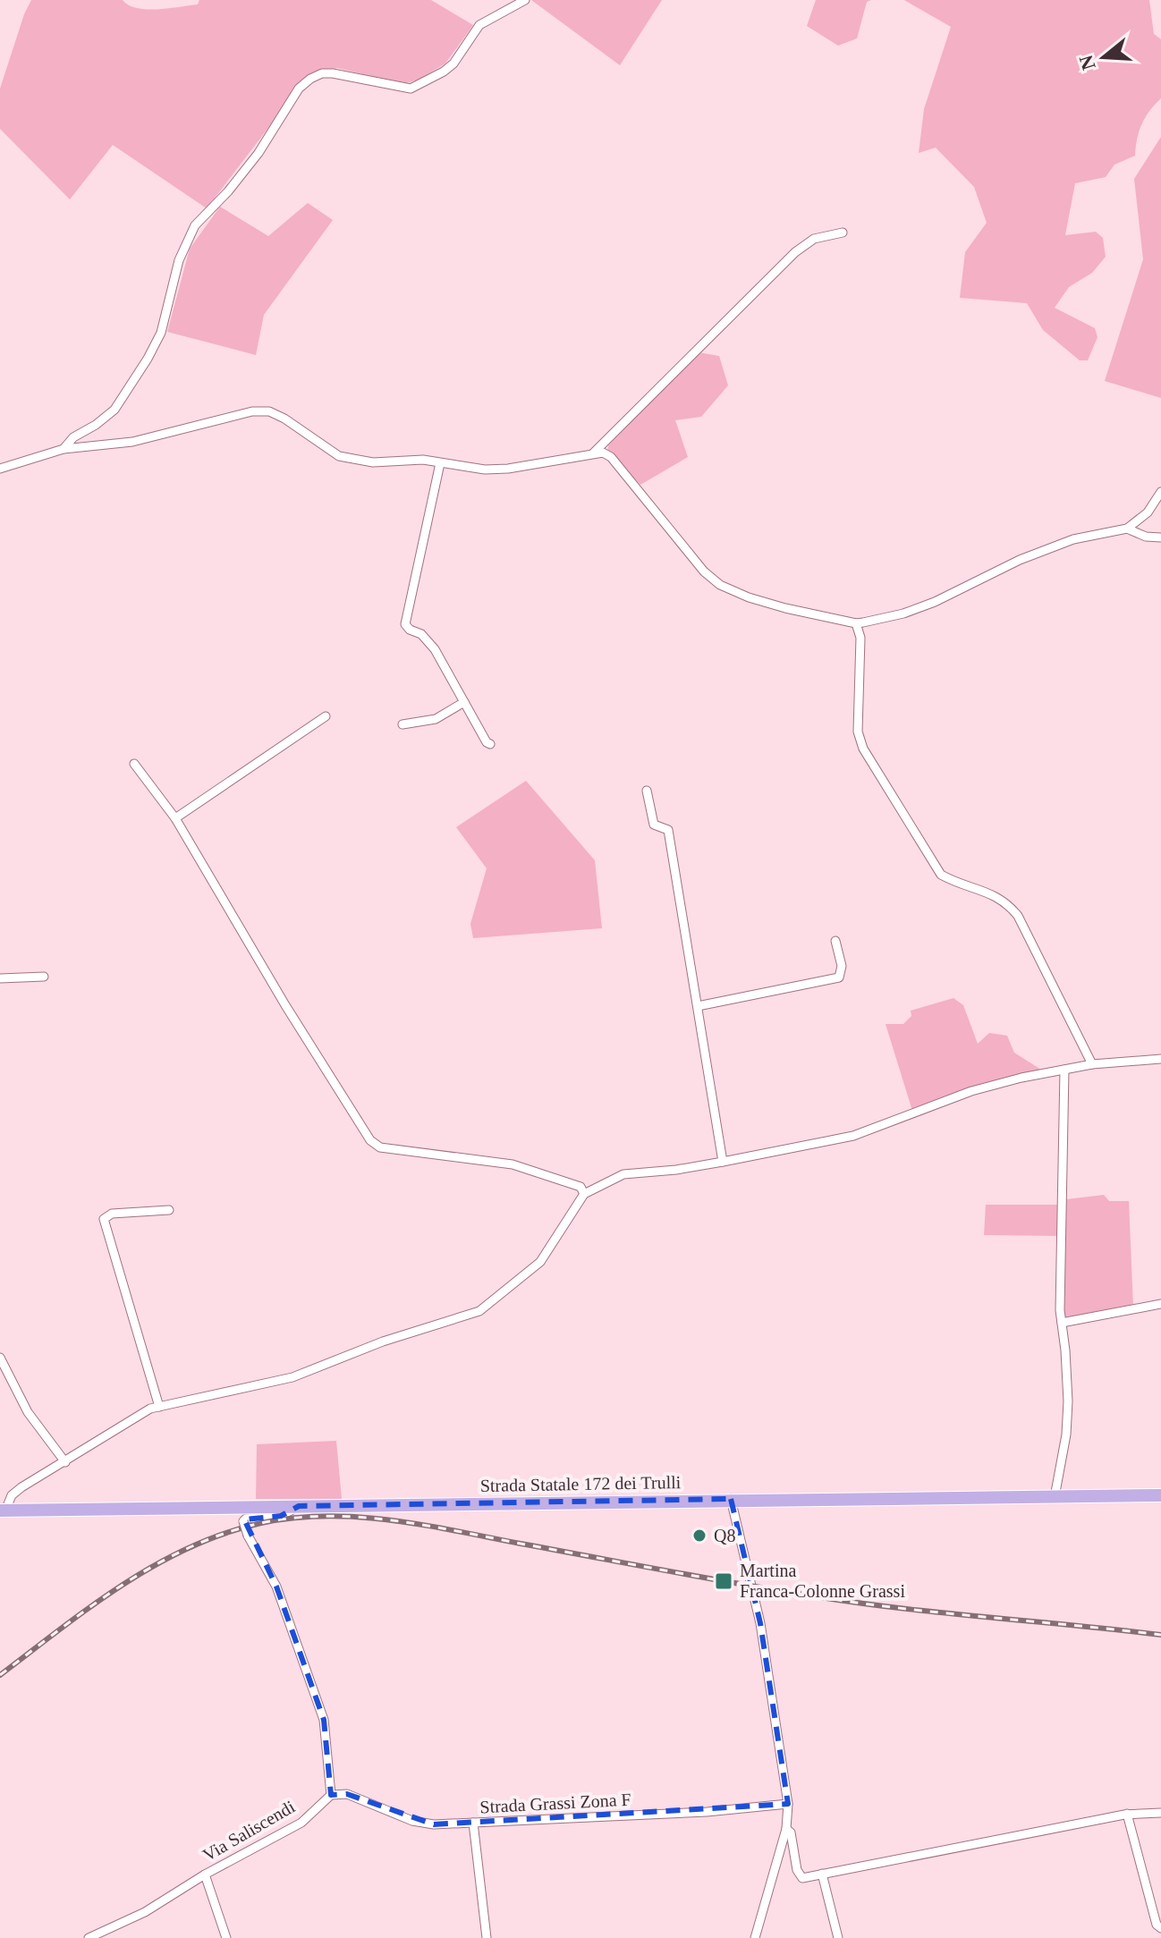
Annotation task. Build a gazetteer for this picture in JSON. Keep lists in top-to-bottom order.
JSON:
{
  "streets": {
    "main road": ["Strada Statale 172 dei Trulli"],
    "street": ["Strada Grassi Zona F", "Via Saliscendi"]
  },
  "crossings": [
    ["Strada Grassi Zona F", "Via Saliscendi"]
  ],
  "places": {
    "other": ["Q8"],
    "transit": ["Martina Franca-Colonne Grassi"]
  },
  "north": "left"
}
